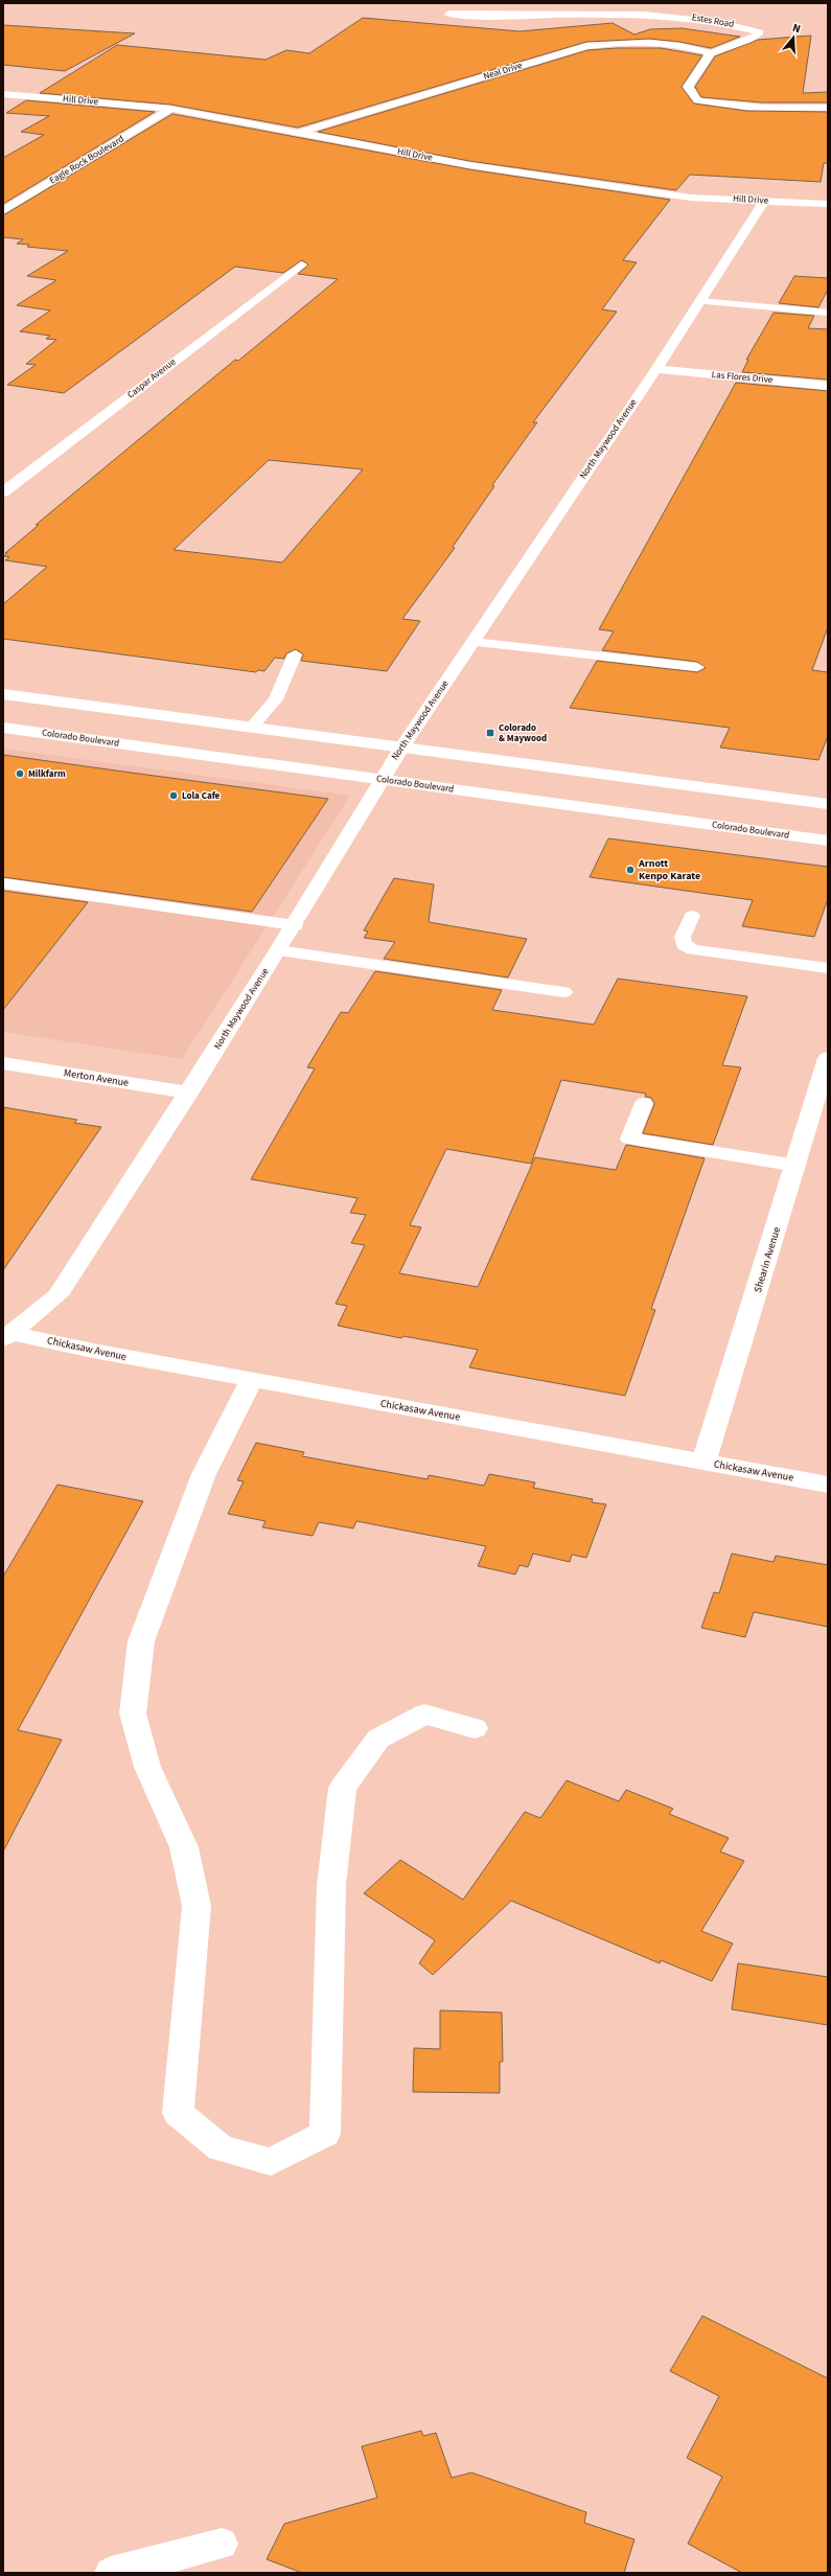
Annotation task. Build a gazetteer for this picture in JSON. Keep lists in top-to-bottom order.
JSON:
{
  "streets": {
    "street": [
      "Estes Road",
      "Neal Drive",
      "Hill Drive",
      "Eagle Rock Boulevard",
      "Las Flores Drive",
      "Caspar Avenue",
      "North Maywood Avenue",
      "Colorado Boulevard",
      "Merton Avenue",
      "Shearin Avenue",
      "Chickasaw Avenue"
    ]
  },
  "crossings": [
    ["Estes Road", "Neal Drive"],
    ["Neal Drive", "Hill Drive"],
    ["Hill Drive", "Eagle Rock Boulevard"],
    ["Hill Drive", "North Maywood Avenue"],
    ["Las Flores Drive", "North Maywood Avenue"],
    ["North Maywood Avenue", "Colorado Boulevard"],
    ["North Maywood Avenue", "Merton Avenue"],
    ["North Maywood Avenue", "Chickasaw Avenue"],
    ["Shearin Avenue", "Chickasaw Avenue"]
  ],
  "places": {
    "transit": ["Colorado & Maywood"],
    "other": ["Milkfarm", "Lola Cafe", "Arnott Kenpo Karate"]
  },
  "north": "top"
}
